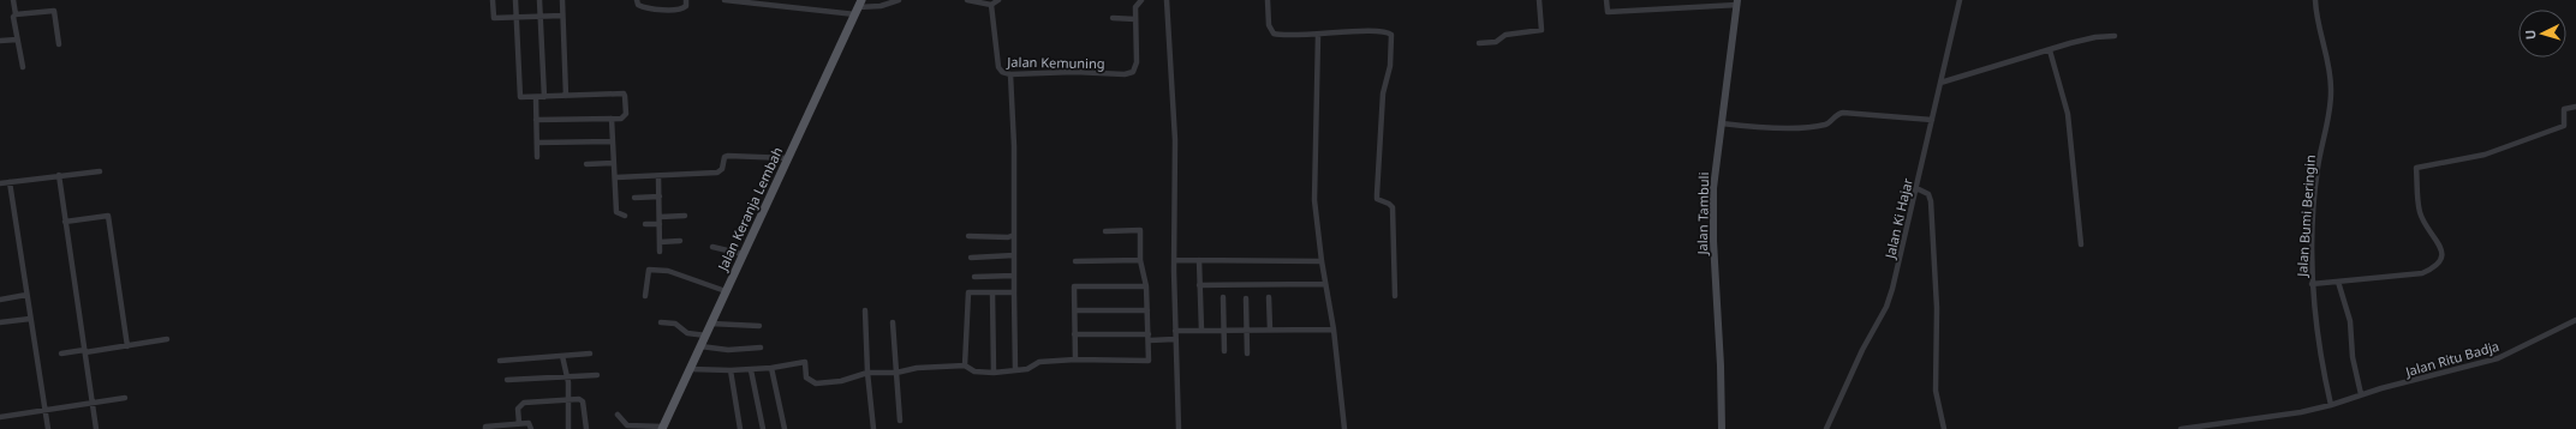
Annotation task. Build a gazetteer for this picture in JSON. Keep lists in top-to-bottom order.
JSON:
{
  "streets": {
    "main road": ["Jalan Keranja Lembah"],
    "street": [
      "Jalan Kemuning",
      "Jalan Tambuli",
      "Jalan Bumi Beringin",
      "Jalan Ki Hajar",
      "Jalan Ritu Badja"
    ]
  },
  "crossings": [
    ["Jalan Bumi Beringin", "Jalan Ritu Badja"]
  ],
  "north": "left"
}
